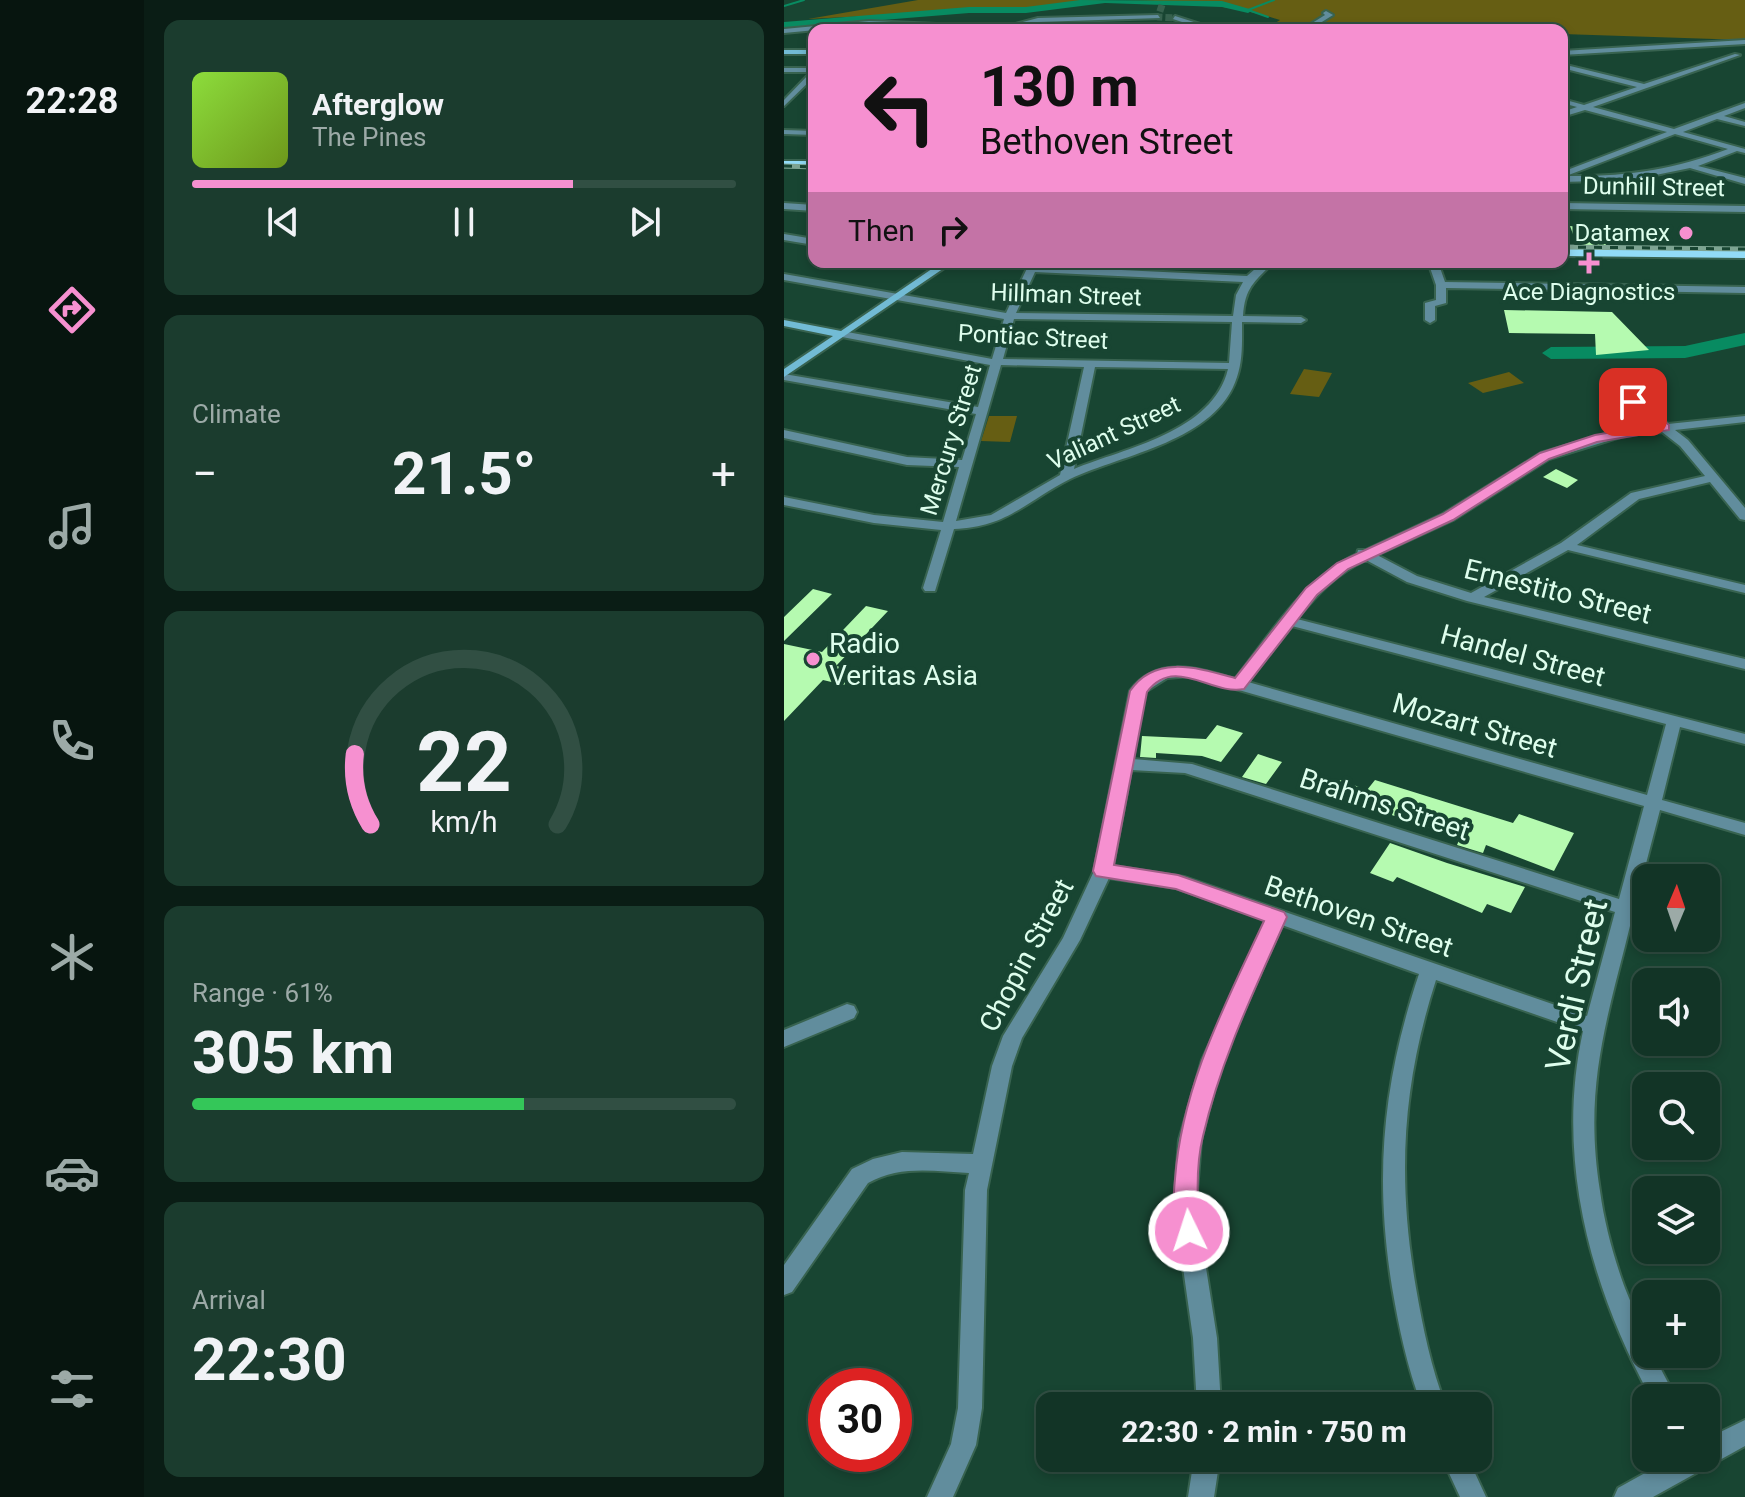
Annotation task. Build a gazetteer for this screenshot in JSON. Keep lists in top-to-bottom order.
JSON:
{
  "streets": {
    "street": [
      "Dunhill Street",
      "Hillman Street",
      "Pontiac Street",
      "Valiant Street",
      "Mercury Street",
      "Ernestito Street",
      "Handel Street",
      "Mozart Street",
      "Brahms Street",
      "Bethoven Street",
      "Chopin Street",
      "Verdi Street"
    ]
  },
  "crossings": [
    ["Hillman Street", "Valiant Street"],
    ["Hillman Street", "Mercury Street"],
    ["Pontiac Street", "Valiant Street"],
    ["Pontiac Street", "Mercury Street"],
    ["Valiant Street", "Mercury Street"],
    ["Handel Street", "Verdi Street"],
    ["Mozart Street", "Chopin Street"],
    ["Mozart Street", "Verdi Street"],
    ["Brahms Street", "Chopin Street"],
    ["Brahms Street", "Verdi Street"],
    ["Bethoven Street", "Chopin Street"],
    ["Bethoven Street", "Verdi Street"]
  ],
  "places": {
    "other": ["Datamex", "Radio Veritas Asia"],
    "health": ["Ace Diagnostics"]
  },
  "north": "top",
  "page": {
    "tabs": "22:28",
    "turn": ["130 m", "Bethoven Street"],
    "song": ["Afterglow", "The Pines"],
    "then": "Then",
    "tile": [
      "Climate",
      ["Range · 61%", "305 km"],
      ["Arrival", "22:30"]
    ],
    "heat": ["−", "21.5°", "+"],
    "map_buttons": ["+", "−"],
    "limit": "30",
    "trip": "22:30 · 2 min · 750 m",
    "gauge": ["22", "km/h"]
  }
}
